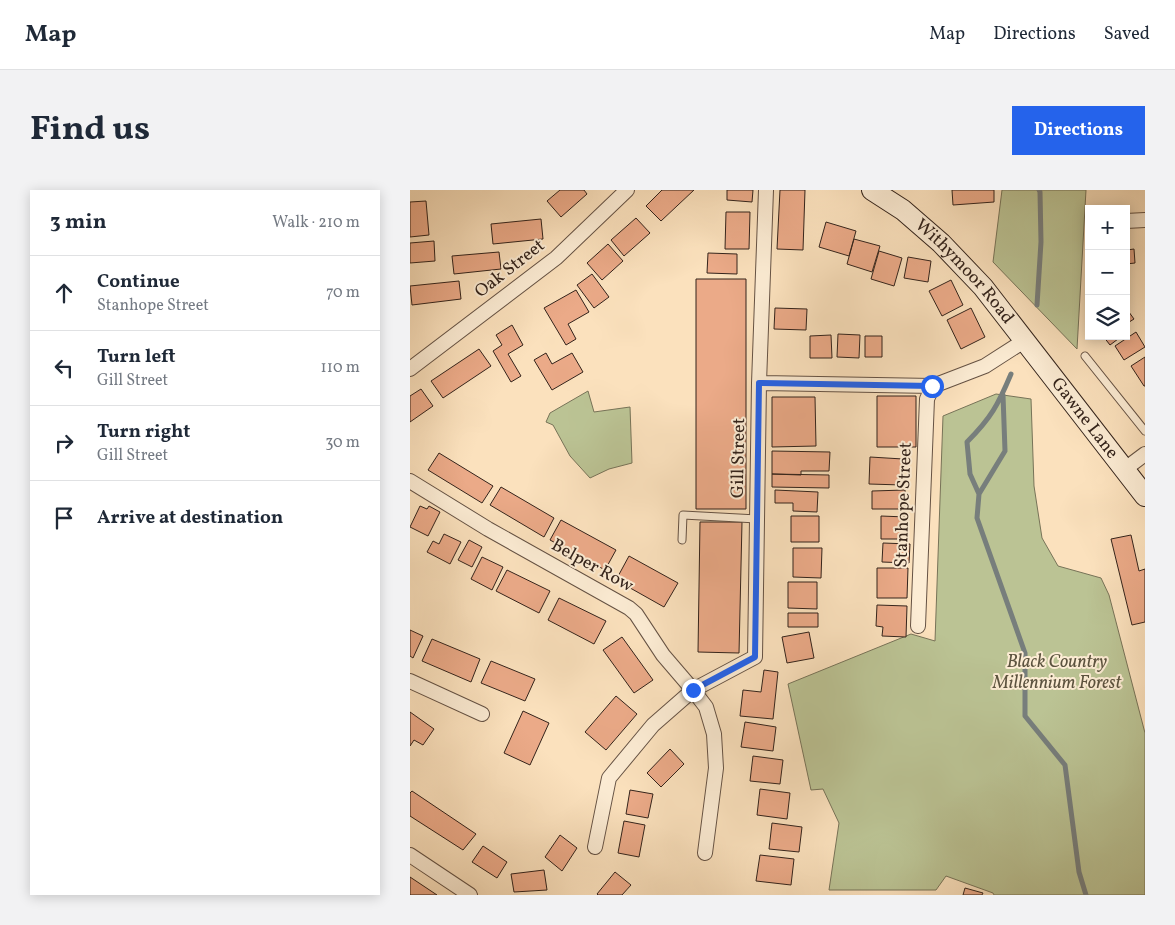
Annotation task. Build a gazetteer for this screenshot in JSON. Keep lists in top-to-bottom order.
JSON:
{
  "streets": {
    "street": [
      "Oak Street",
      "Withymoor Road",
      "Gawne Lane",
      "Gill Street",
      "Stanhope Street",
      "Belper Row"
    ]
  },
  "crossings": [
    ["Withymoor Road", "Gawne Lane"],
    ["Gill Street", "Belper Row"]
  ],
  "parks": ["Black Country Millennium Forest"],
  "page": {
    "header": "Map",
    "nav": ["Map", "Directions", "Saved"],
    "title": "Find us",
    "buttons": "Directions",
    "heading": ["3 min", "Walk · 210 m"],
    "map_buttons": ["+", "−"],
    "list": [
      ["Continue", "Stanhope Street", "70 m"],
      ["Turn left", "Gill Street", "110 m"],
      ["Turn right", "Gill Street", "30 m"],
      "Arrive at destination"
    ]
  }
}
